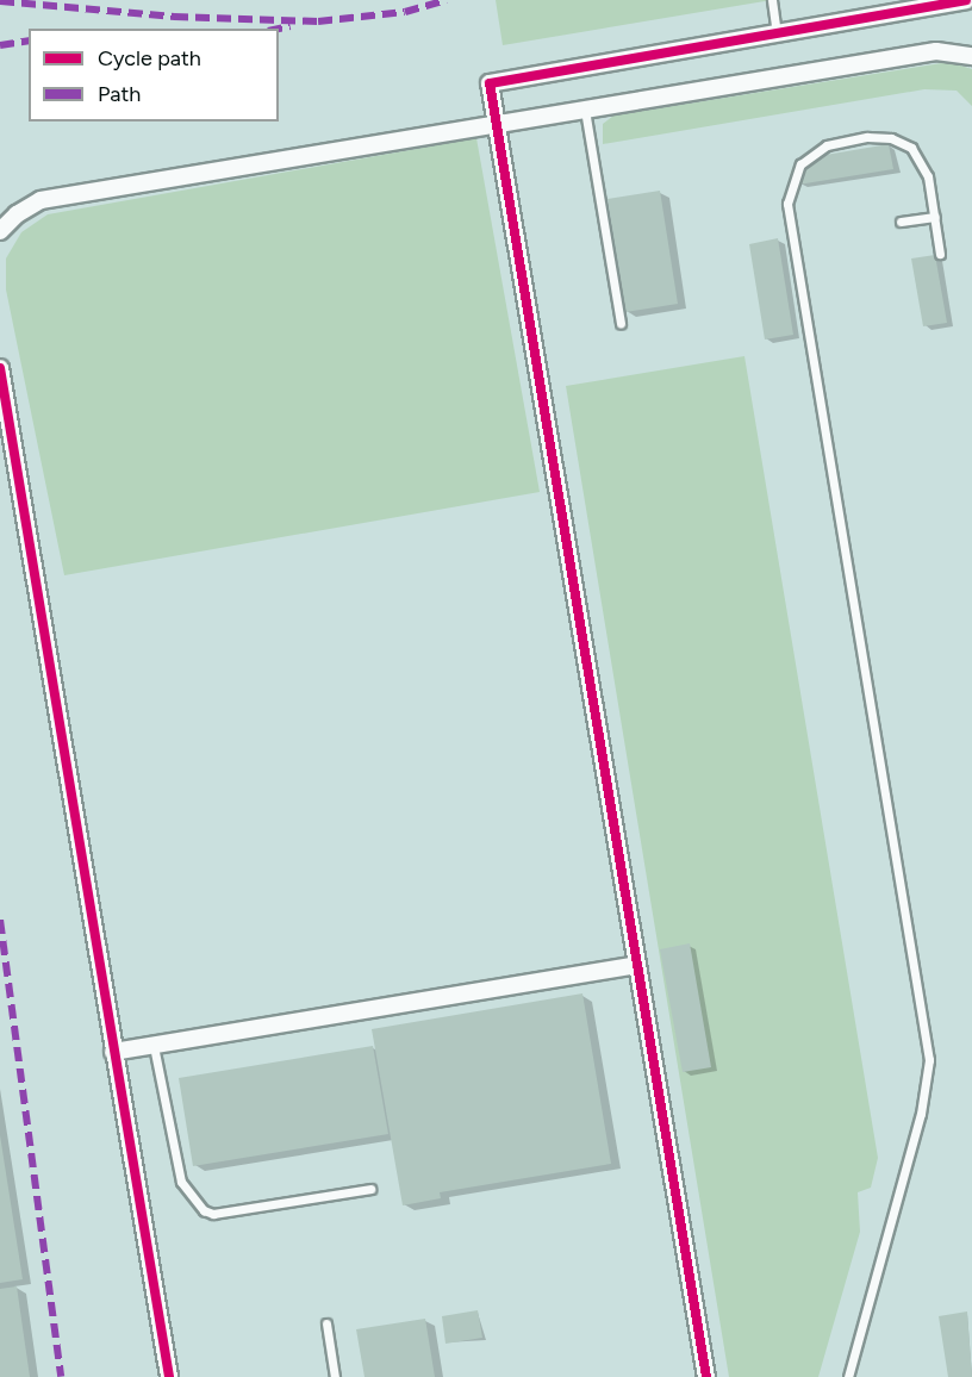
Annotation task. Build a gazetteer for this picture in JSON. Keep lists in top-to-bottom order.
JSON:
{
  "legend": ["Cycle path", "Path"]
}
